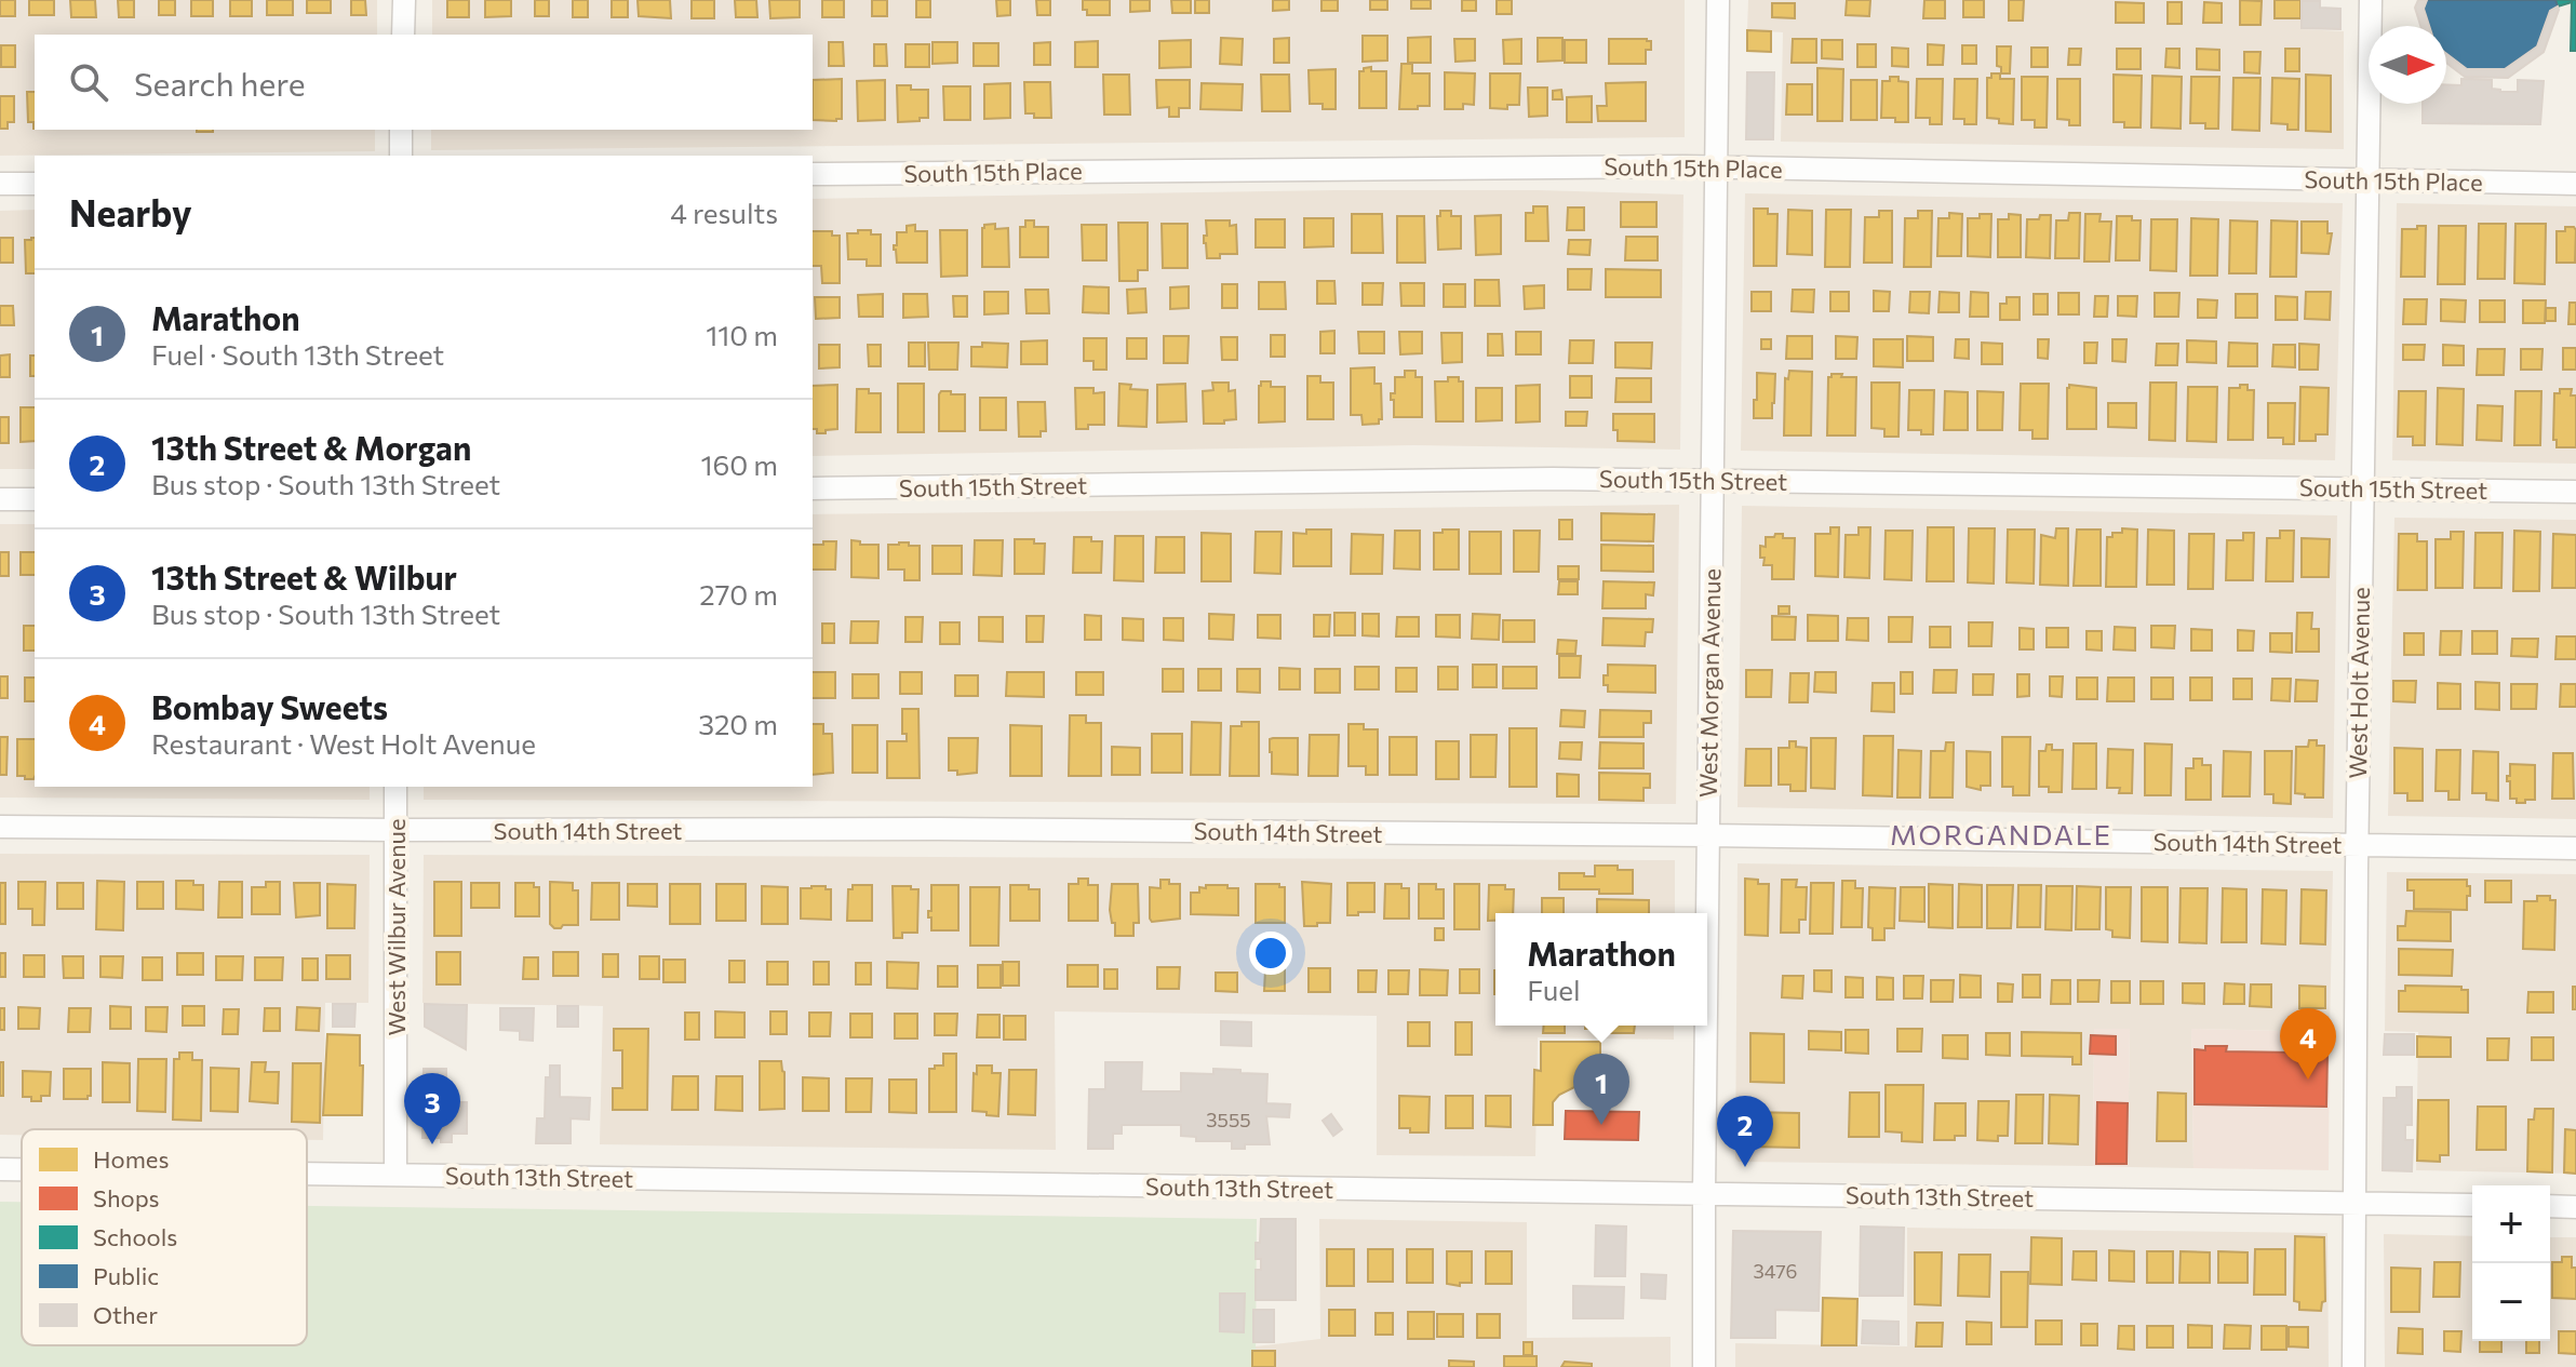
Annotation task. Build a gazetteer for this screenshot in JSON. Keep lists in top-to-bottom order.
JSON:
{
  "streets": {
    "street": [
      "South 15th Place",
      "South 15th Street",
      "West Morgan Avenue",
      "West Holt Avenue",
      "South 14th Street",
      "West Wilbur Avenue",
      "South 13th Street"
    ]
  },
  "crossings": [
    ["South 15th Place", "West Morgan Avenue"],
    ["South 15th Place", "West Holt Avenue"],
    ["South 15th Street", "West Morgan Avenue"],
    ["South 15th Street", "West Holt Avenue"],
    ["West Morgan Avenue", "South 14th Street"],
    ["West Morgan Avenue", "South 13th Street"],
    ["West Holt Avenue", "South 14th Street"],
    ["West Holt Avenue", "South 13th Street"],
    ["South 14th Street", "West Wilbur Avenue"],
    ["West Wilbur Avenue", "South 13th Street"]
  ],
  "districts": ["MORGANDALE"],
  "house_numbers": ["3555", "3476"],
  "legend": [
    "Homes",
    "Shops",
    "Schools",
    "Public",
    "Other"
  ],
  "north": "right",
  "page": {
    "search": "Search here",
    "heading": ["Nearby", "4 results"],
    "list": [
      {
        "mark": "1",
        "name": "Marathon",
        "note": "Fuel · South 13th Street",
        "value": "110 m"
      },
      {
        "mark": "2",
        "name": "13th Street & Morgan",
        "note": "Bus stop · South 13th Street",
        "value": "160 m"
      },
      {
        "mark": "3",
        "name": "13th Street & Wilbur",
        "note": "Bus stop · South 13th Street",
        "value": "270 m"
      },
      {
        "mark": "4",
        "name": "Bombay Sweets",
        "note": "Restaurant · West Holt Avenue",
        "value": "320 m"
      }
    ],
    "popup": ["Marathon", "Fuel"],
    "pins": [
      "4",
      "1",
      "3",
      "2"
    ],
    "map_buttons": ["+", "−"]
  }
}
